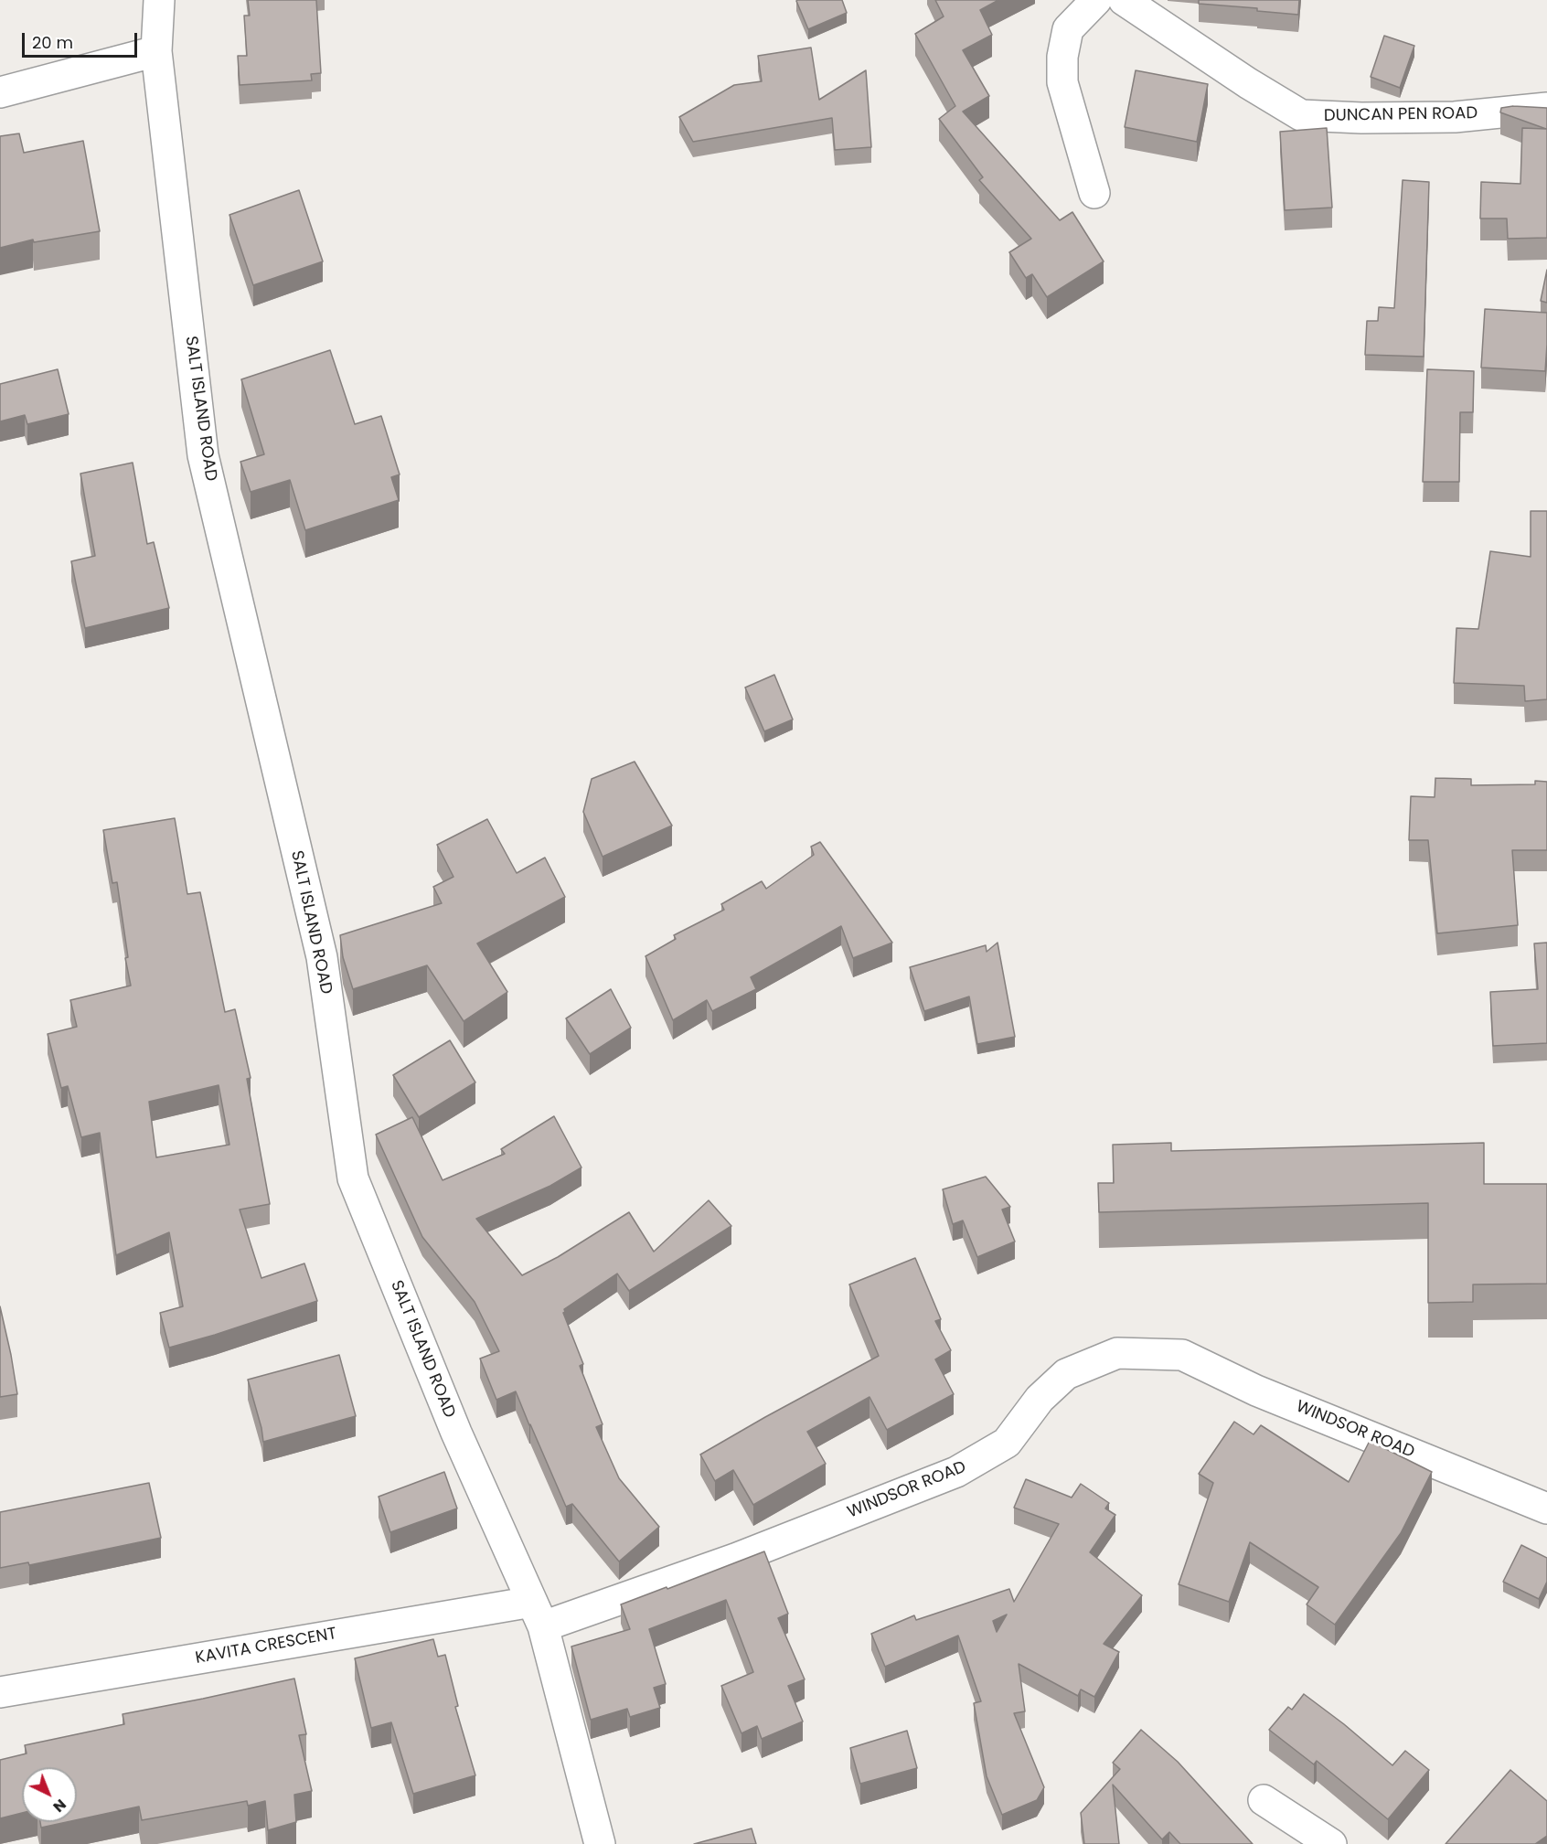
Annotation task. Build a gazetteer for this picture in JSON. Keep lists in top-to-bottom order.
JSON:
{
  "streets": {
    "street": [
      "DUNCAN PEN ROAD",
      "SALT ISLAND ROAD",
      "WINDSOR ROAD",
      "KAVITA CRESCENT"
    ]
  },
  "crossings": [
    ["SALT ISLAND ROAD", "WINDSOR ROAD"],
    ["SALT ISLAND ROAD", "KAVITA CRESCENT"],
    ["WINDSOR ROAD", "KAVITA CRESCENT"]
  ],
  "scale_bar": "20 m",
  "north": "bottom right"
}
